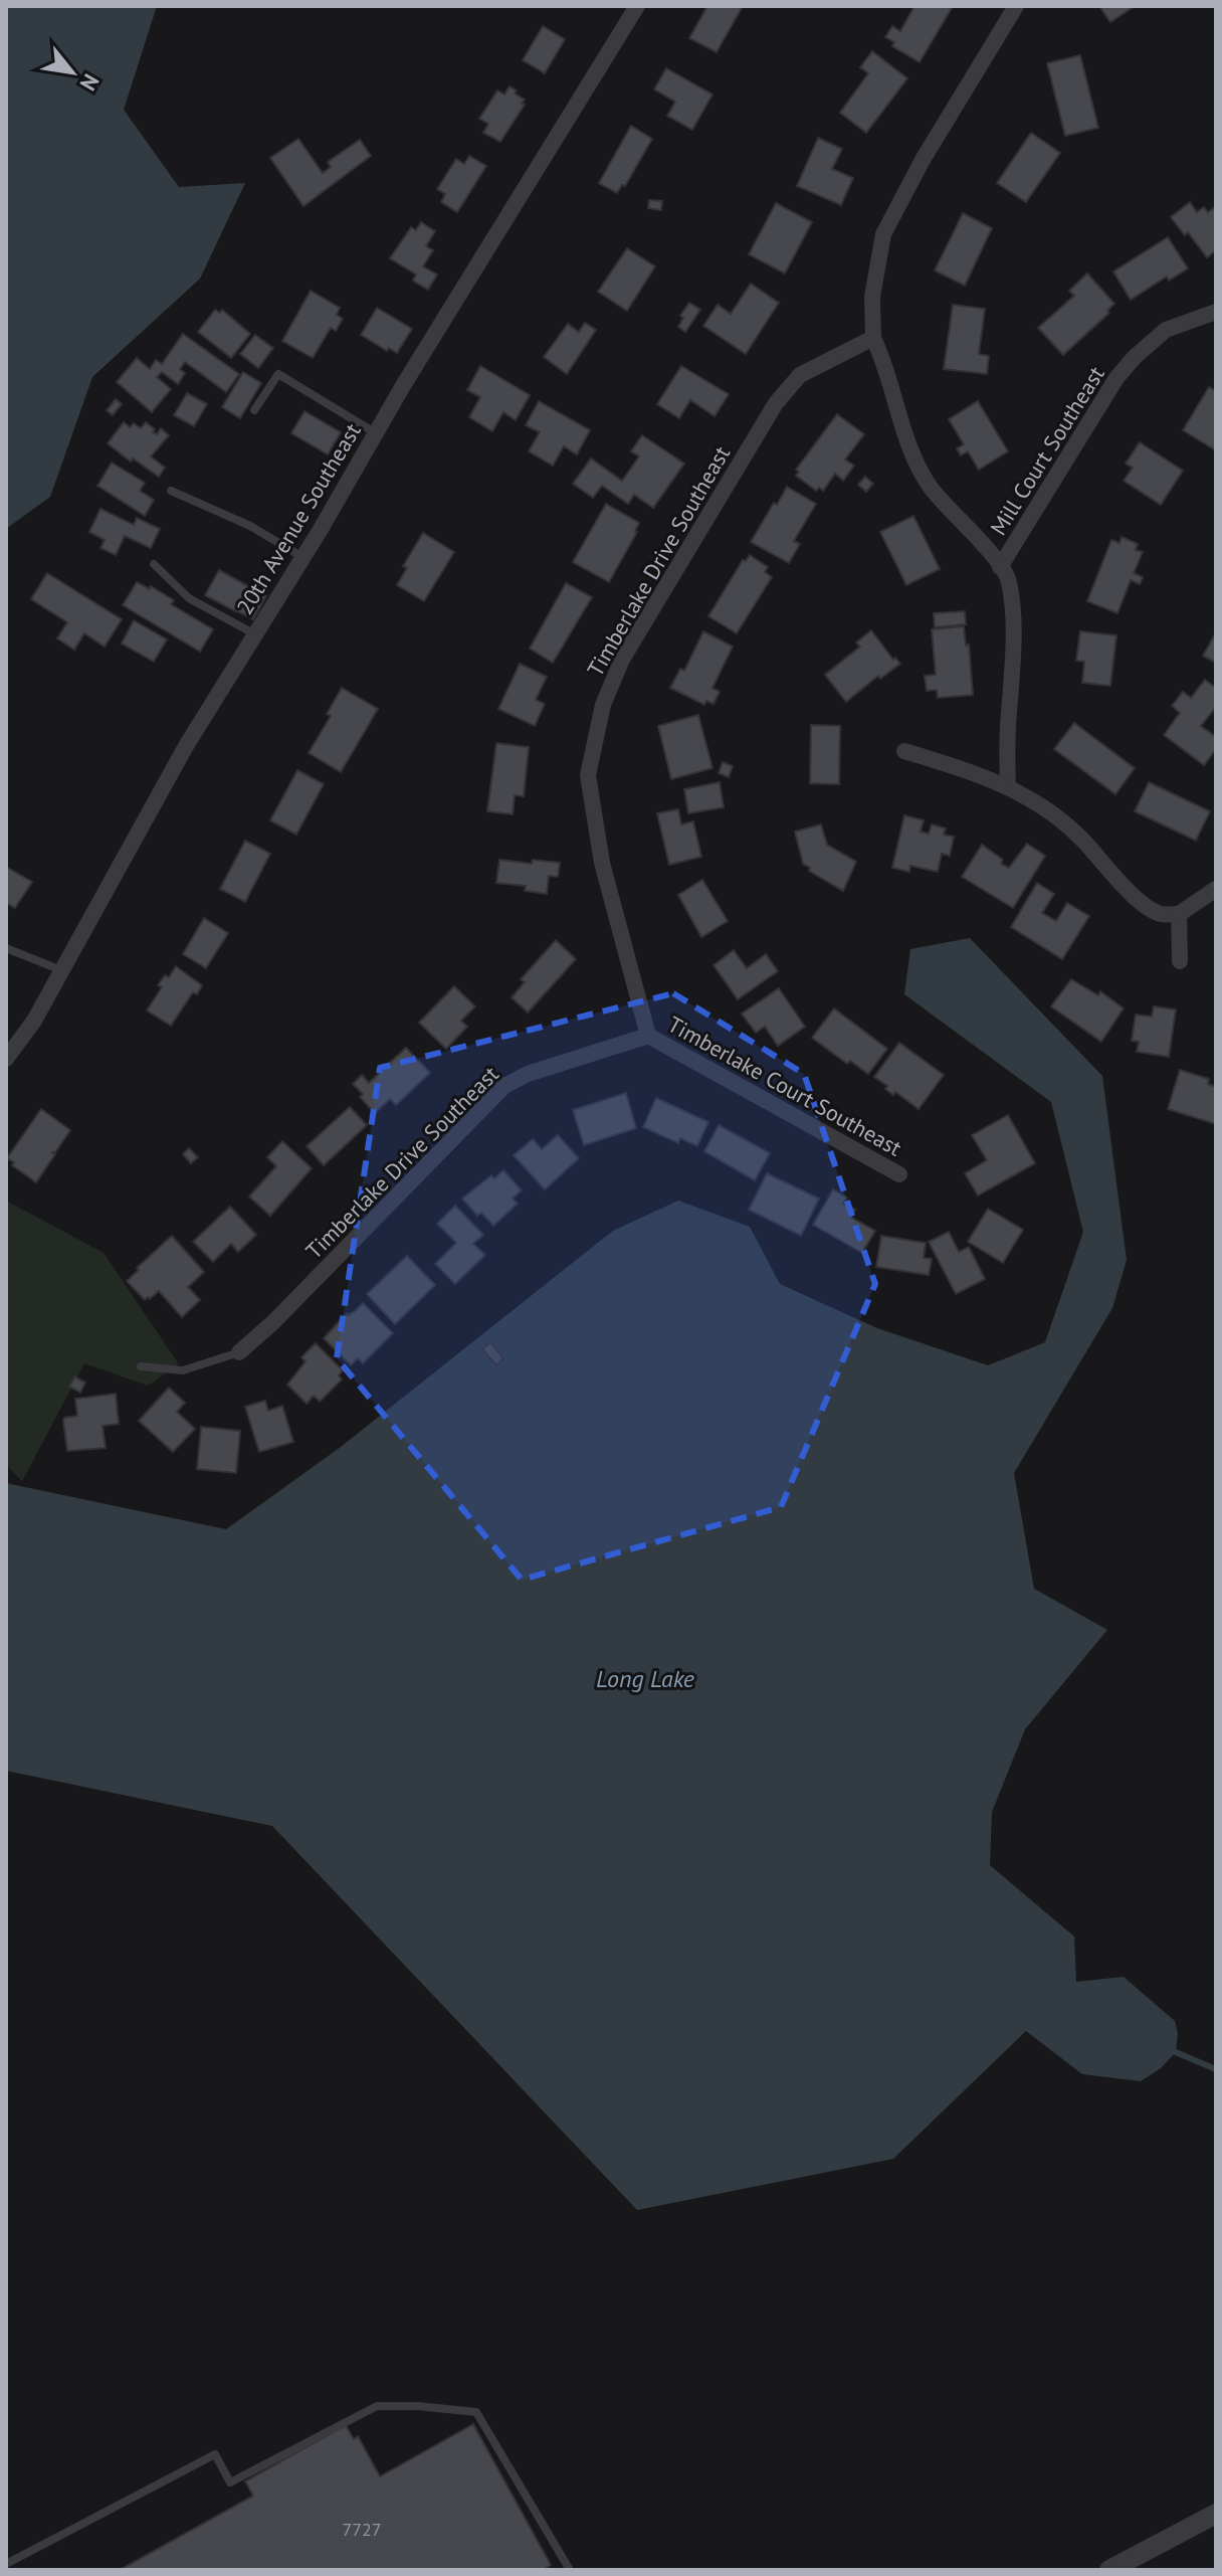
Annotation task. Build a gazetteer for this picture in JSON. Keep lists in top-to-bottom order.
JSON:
{
  "streets": {
    "street": [
      "Mill Court Southeast",
      "20th Avenue Southeast",
      "Timberlake Drive Southeast",
      "Timberlake Court Southeast"
    ]
  },
  "crossings": [
    ["Timberlake Drive Southeast", "Timberlake Court Southeast"]
  ],
  "water": ["Long Lake"],
  "house_numbers": ["7727"],
  "north": "bottom right"
}
